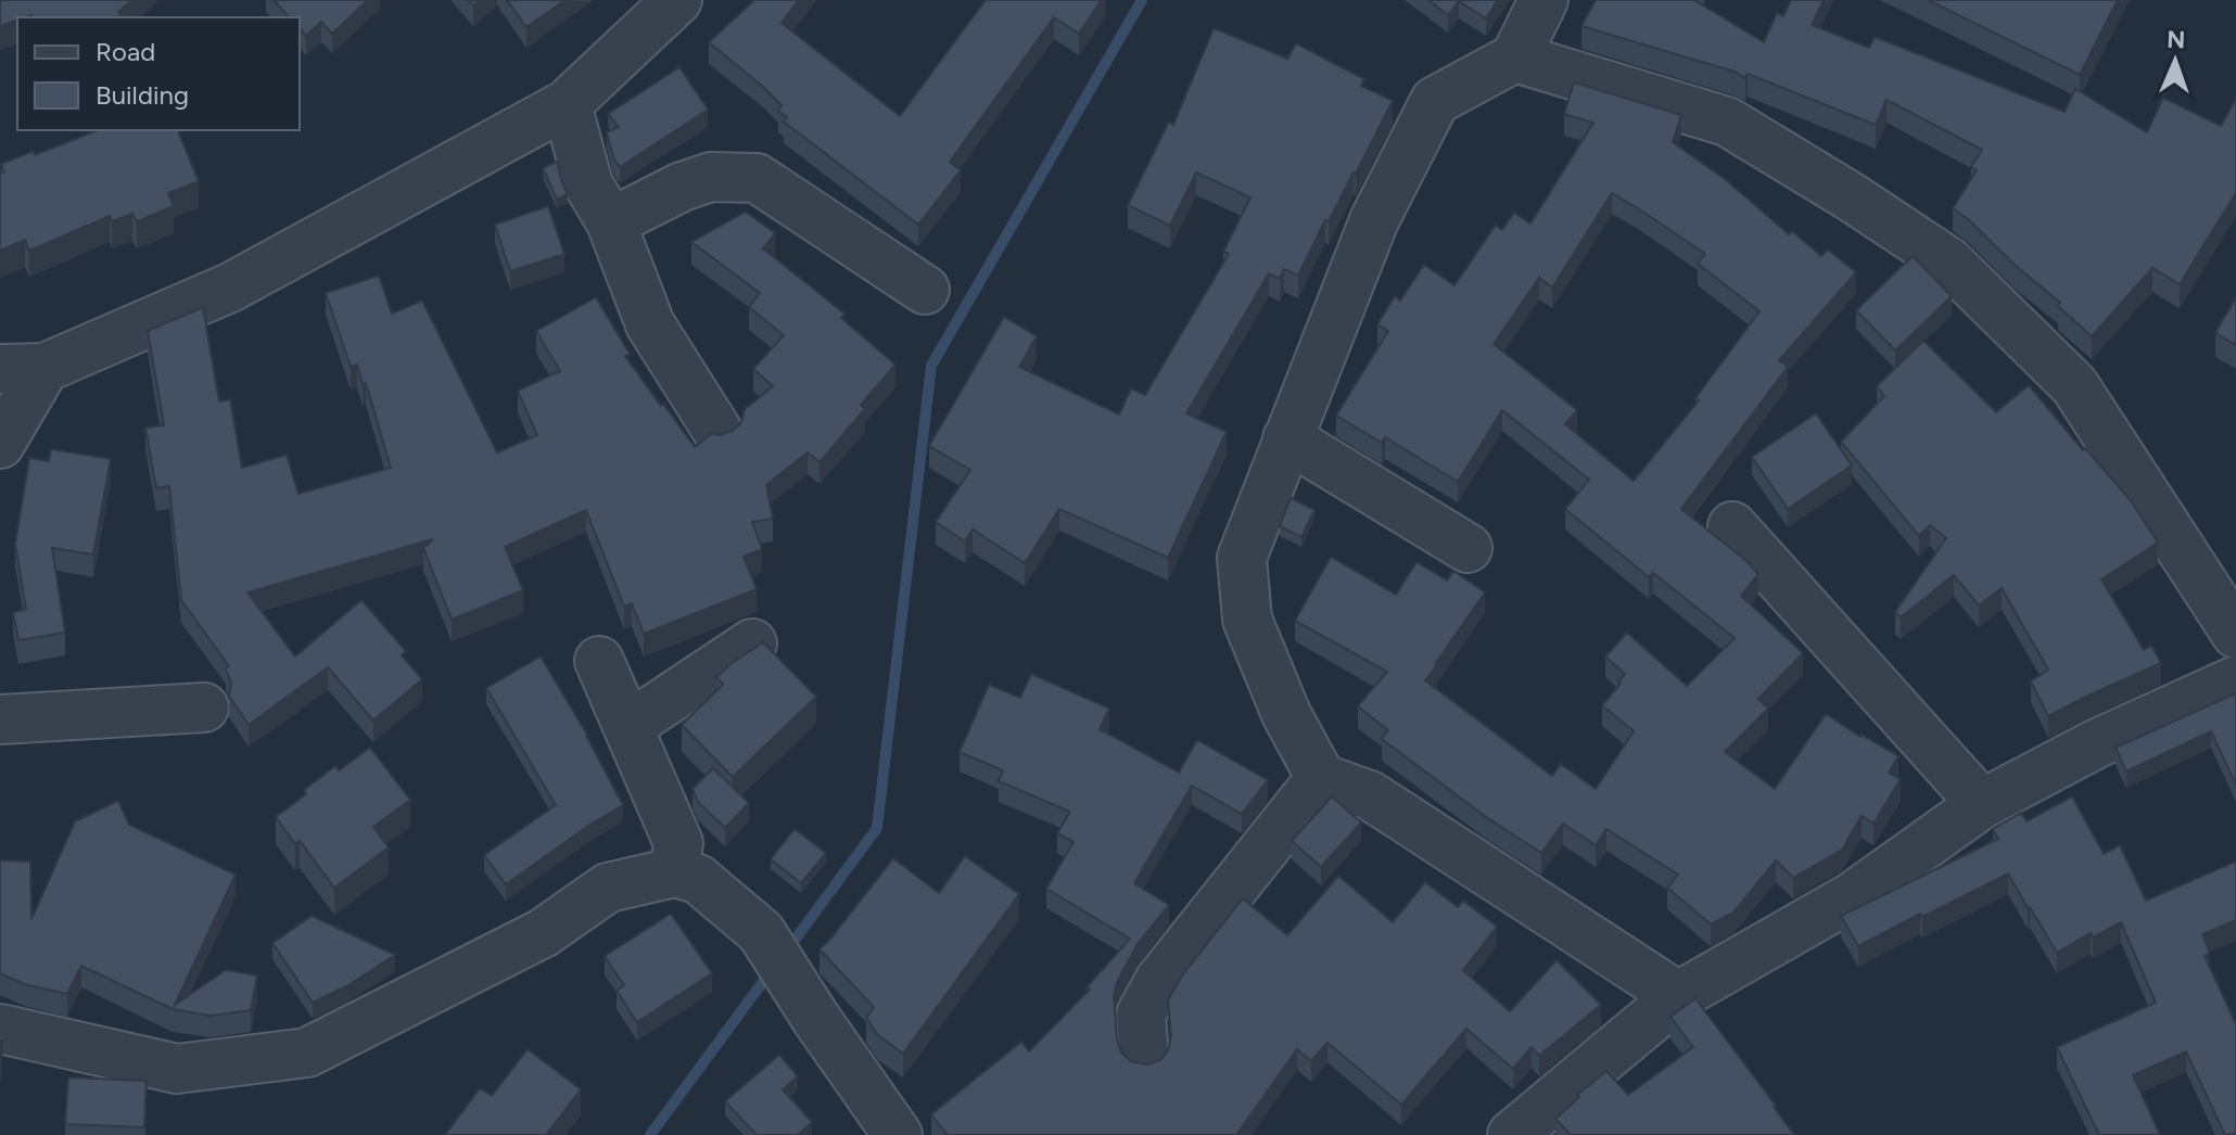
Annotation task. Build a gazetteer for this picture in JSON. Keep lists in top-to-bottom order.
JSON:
{
  "legend": ["Road", "Building"],
  "north": "top"
}
